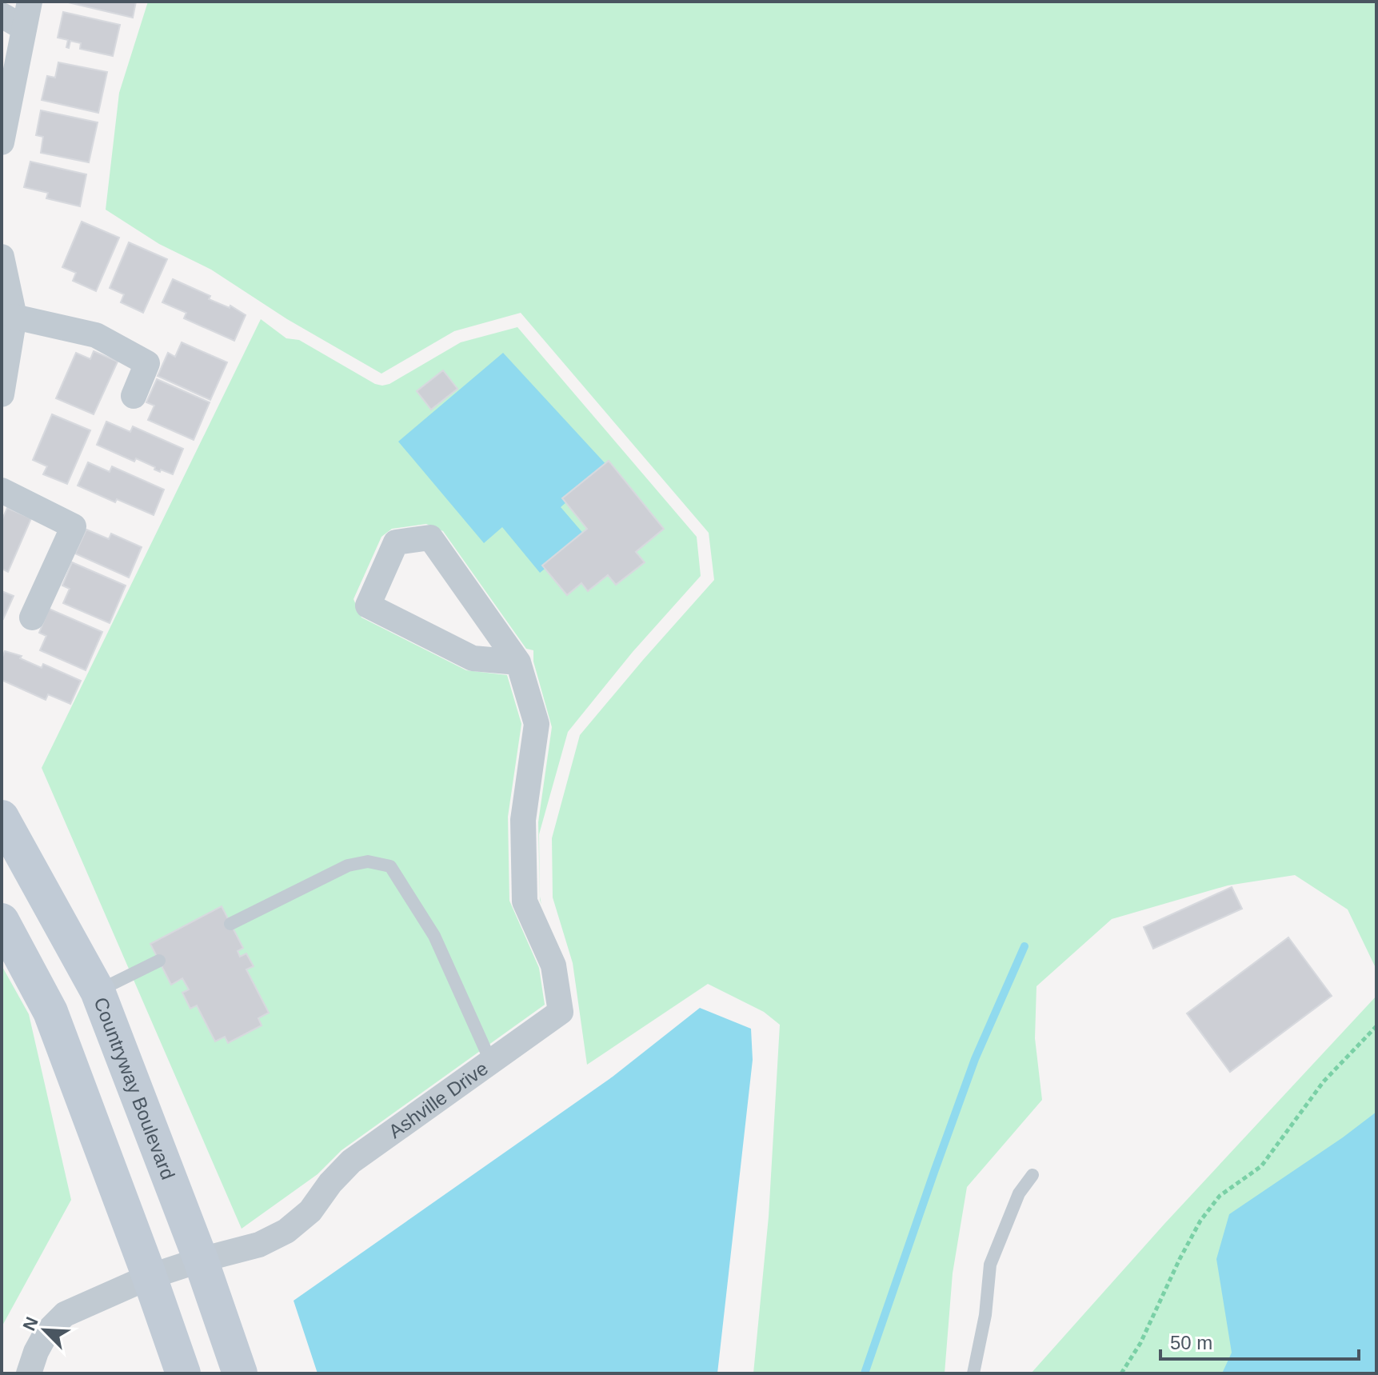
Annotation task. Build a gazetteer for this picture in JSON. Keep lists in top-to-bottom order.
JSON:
{
  "streets": {
    "street": ["Countryway Boulevard", "Ashville Drive"]
  },
  "crossings": [
    ["Countryway Boulevard", "Ashville Drive"]
  ],
  "scale_bar": "50 m",
  "north": "top left"
}
